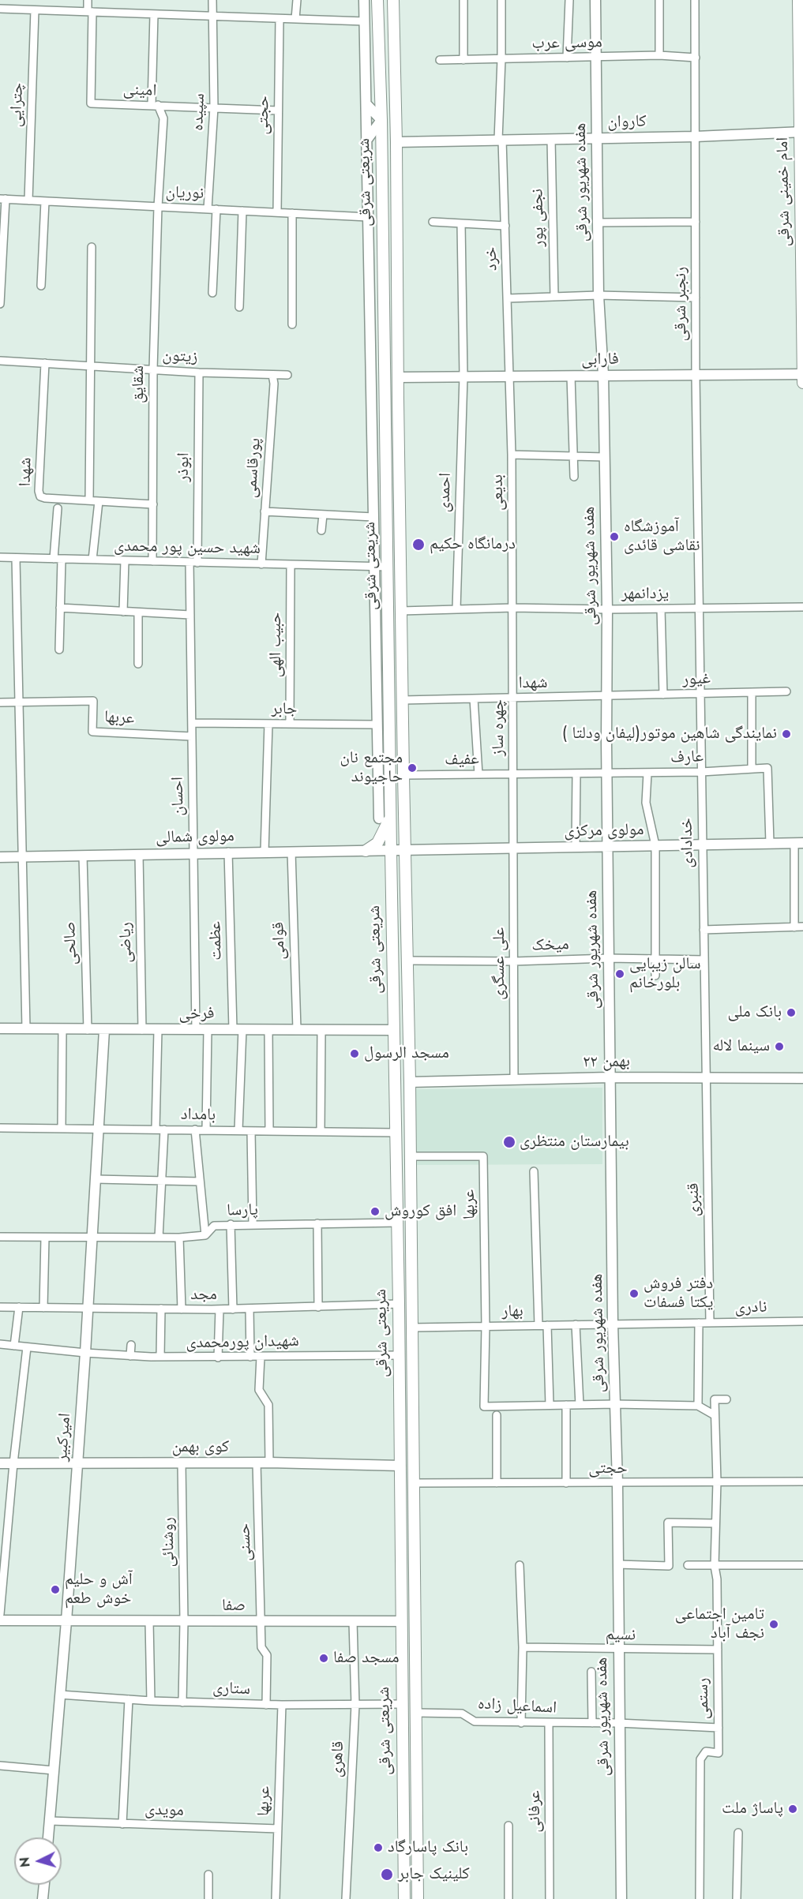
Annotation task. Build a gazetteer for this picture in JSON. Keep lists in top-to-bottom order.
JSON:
{
  "streets": {
    "main road": ["شریعتی شرقی", "امام خمینی شرقی"],
    "street": [
      "موسی عرب",
      "امینی",
      "چترایی",
      "سپیده",
      "حجتی",
      "کاروان",
      "هفده شهریور شرقی",
      "نوریان",
      "نجفی پور",
      "خرد",
      "رنجبر شرقی",
      "زیتون",
      "فارابی",
      "شقایق",
      "ابوذر",
      "پورقاسمی",
      "شهدا",
      "احمدی",
      "بدیعی",
      "شهید حسین پور محمدی",
      "یزدانمهر",
      "حبیب الهی",
      "غیور",
      "جابر",
      "عربها",
      "چهره ساز",
      "عارف",
      "عفیف",
      "احسان",
      "مولوی مرکزی",
      "مولوی شمالی",
      "خدادادی",
      "عظمت",
      "قوامی",
      "ریاضی",
      "صالحی",
      "میخک",
      "علی عسگری",
      "فرخی",
      "۲۲ بهمن",
      "بامداد",
      "قنبری",
      "پارسا",
      "مجد",
      "نادری",
      "بهار",
      "شهیدان پورمحمدی",
      "امیرکبیر",
      "کوی بهمن",
      "روشنائی",
      "حسنی",
      "صفا",
      "نسیم",
      "ستاری",
      "رستمی",
      "اسماعیل زاده",
      "قاهری",
      "مویدی",
      "عرفانی"
    ]
  },
  "crossings": [
    ["موسی عرب", "هفده شهریور شرقی"],
    ["موسی عرب", "خرد"],
    ["موسی عرب", "رنجبر شرقی"],
    ["امینی", "سپیده"],
    ["امینی", "حجتی"],
    ["امینی", "شقایق"],
    ["چترایی", "نوریان"],
    ["سپیده", "نوریان"],
    ["حجتی", "شریعتی شرقی"],
    ["حجتی", "هفده شهریور شرقی"],
    ["حجتی", "نوریان"],
    ["حجتی", "رستمی"],
    ["کاروان", "شریعتی شرقی"],
    ["کاروان", "هفده شهریور شرقی"],
    ["کاروان", "امام خمینی شرقی"],
    ["کاروان", "نجفی پور"],
    ["کاروان", "خرد"],
    ["کاروان", "رنجبر شرقی"],
    ["شریعتی شرقی", "نوریان"],
    ["شریعتی شرقی", "فارابی"],
    ["شریعتی شرقی", "شهدا"],
    ["شریعتی شرقی", "شهید حسین پور محمدی"],
    ["شریعتی شرقی", "یزدانمهر"],
    ["شریعتی شرقی", "جابر"],
    ["شریعتی شرقی", "عربها"],
    ["شریعتی شرقی", "عفیف"],
    ["شریعتی شرقی", "مولوی مرکزی"],
    ["شریعتی شرقی", "مولوی شمالی"],
    ["شریعتی شرقی", "میخک"],
    ["شریعتی شرقی", "فرخی"],
    ["شریعتی شرقی", "۲۲ بهمن"],
    ["شریعتی شرقی", "بامداد"],
    ["شریعتی شرقی", "پارسا"],
    ["شریعتی شرقی", "مجد"],
    ["شریعتی شرقی", "بهار"],
    ["شریعتی شرقی", "شهیدان پورمحمدی"],
    ["شریعتی شرقی", "کوی بهمن"],
    ["شریعتی شرقی", "صفا"],
    ["شریعتی شرقی", "ستاری"],
    ["شریعتی شرقی", "اسماعیل زاده"],
    ["هفده شهریور شرقی", "فارابی"],
    ["هفده شهریور شرقی", "شهدا"],
    ["هفده شهریور شرقی", "یزدانمهر"],
    ["هفده شهریور شرقی", "غیور"],
    ["هفده شهریور شرقی", "عارف"],
    ["هفده شهریور شرقی", "عفیف"],
    ["هفده شهریور شرقی", "مولوی مرکزی"],
    ["هفده شهریور شرقی", "میخک"],
    ["هفده شهریور شرقی", "۲۲ بهمن"],
    ["هفده شهریور شرقی", "نادری"],
    ["هفده شهریور شرقی", "بهار"],
    ["هفده شهریور شرقی", "نسیم"],
    ["هفده شهریور شرقی", "اسماعیل زاده"],
    ["امام خمینی شرقی", "فارابی"],
    ["نوریان", "شقایق"],
    ["خرد", "فارابی"],
    ["خرد", "بدیعی"],
    ["رنجبر شرقی", "فارابی"],
    ["رنجبر شرقی", "یزدانمهر"],
    ["رنجبر شرقی", "خدادادی"],
    ["زیتون", "شقایق"],
    ["زیتون", "ابوذر"],
    ["زیتون", "پورقاسمی"],
    ["زیتون", "شهدا"],
    ["فارابی", "احمدی"],
    ["فارابی", "بدیعی"],
    ["شقایق", "شهدا"],
    ["شقایق", "شهید حسین پور محمدی"],
    ["ابوذر", "شهید حسین پور محمدی"],
    ["ابوذر", "احسان"],
    ["پورقاسمی", "شهید حسین پور محمدی"],
    ["شهدا", "غیور"],
    ["شهدا", "چهره ساز"],
    ["احمدی", "یزدانمهر"],
    ["بدیعی", "یزدانمهر"],
    ["بدیعی", "چهره ساز"],
    ["شهید حسین پور محمدی", "حبیب الهی"],
    ["شهید حسین پور محمدی", "احسان"],
    ["یزدانمهر", "چهره ساز"],
    ["یزدانمهر", "خدادادی"],
    ["حبیب الهی", "جابر"],
    ["غیور", "خدادادی"],
    ["جابر", "احسان"],
    ["عربها", "احسان"],
    ["عربها", "بهار"],
    ["عربها", "ستاری"],
    ["عربها", "مویدی"],
    ["چهره ساز", "عفیف"],
    ["چهره ساز", "مولوی مرکزی"],
    ["چهره ساز", "علی عسگری"],
    ["عارف", "عفیف"],
    ["عارف", "مولوی مرکزی"],
    ["عارف", "خدادادی"],
    ["احسان", "مولوی شمالی"],
    ["احسان", "فرخی"],
    ["مولوی مرکزی", "مولوی شمالی"],
    ["مولوی مرکزی", "خدادادی"],
    ["مولوی مرکزی", "علی عسگری"],
    ["مولوی شمالی", "عظمت"],
    ["مولوی شمالی", "قوامی"],
    ["مولوی شمالی", "ریاضی"],
    ["مولوی شمالی", "صالحی"],
    ["خدادادی", "میخک"],
    ["خدادادی", "۲۲ بهمن"],
    ["خدادادی", "قنبری"],
    ["عظمت", "فرخی"],
    ["عظمت", "بامداد"],
    ["قوامی", "فرخی"],
    ["ریاضی", "فرخی"],
    ["صالحی", "فرخی"],
    ["میخک", "علی عسگری"],
    ["علی عسگری", "۲۲ بهمن"],
    ["فرخی", "امیرکبیر"],
    ["۲۲ بهمن", "قنبری"],
    ["بامداد", "امیرکبیر"],
    ["قنبری", "نادری"],
    ["پارسا", "امیرکبیر"],
    ["مجد", "امیرکبیر"],
    ["نادری", "بهار"],
    ["شهیدان پورمحمدی", "امیرکبیر"],
    ["امیرکبیر", "کوی بهمن"],
    ["امیرکبیر", "صفا"],
    ["امیرکبیر", "ستاری"],
    ["امیرکبیر", "مویدی"],
    ["کوی بهمن", "روشنائی"],
    ["کوی بهمن", "حسنی"],
    ["روشنائی", "صفا"],
    ["روشنائی", "ستاری"],
    ["حسنی", "صفا"],
    ["حسنی", "ستاری"],
    ["صفا", "قاهری"],
    ["نسیم", "رستمی"],
    ["ستاری", "قاهری"],
    ["رستمی", "اسماعیل زاده"],
    ["اسماعیل زاده", "عرفانی"]
  ],
  "places": [
    "آموزشگاه نقاشی قائدی",
    "درمانگاه حکیم",
    "نمایندگی شاهین موتور(لیفان ودلتا )",
    "مجتمع نان حاجیوند",
    "سالن زیبایی بلورخانم",
    "بانک ملی",
    "سینما لاله",
    "مسجد الرسول",
    "بیمارستان منتظری",
    "افق کوروش",
    "دفتر فروش یکتا فسفات",
    "آش و حلیم خوش طعم",
    "تامین اجتماعی نجف آباد",
    "مسجد صفا",
    "پاساژ ملت",
    "بانک پاسارگاد",
    "کلینیک جابر"
  ],
  "north": "left"
}
